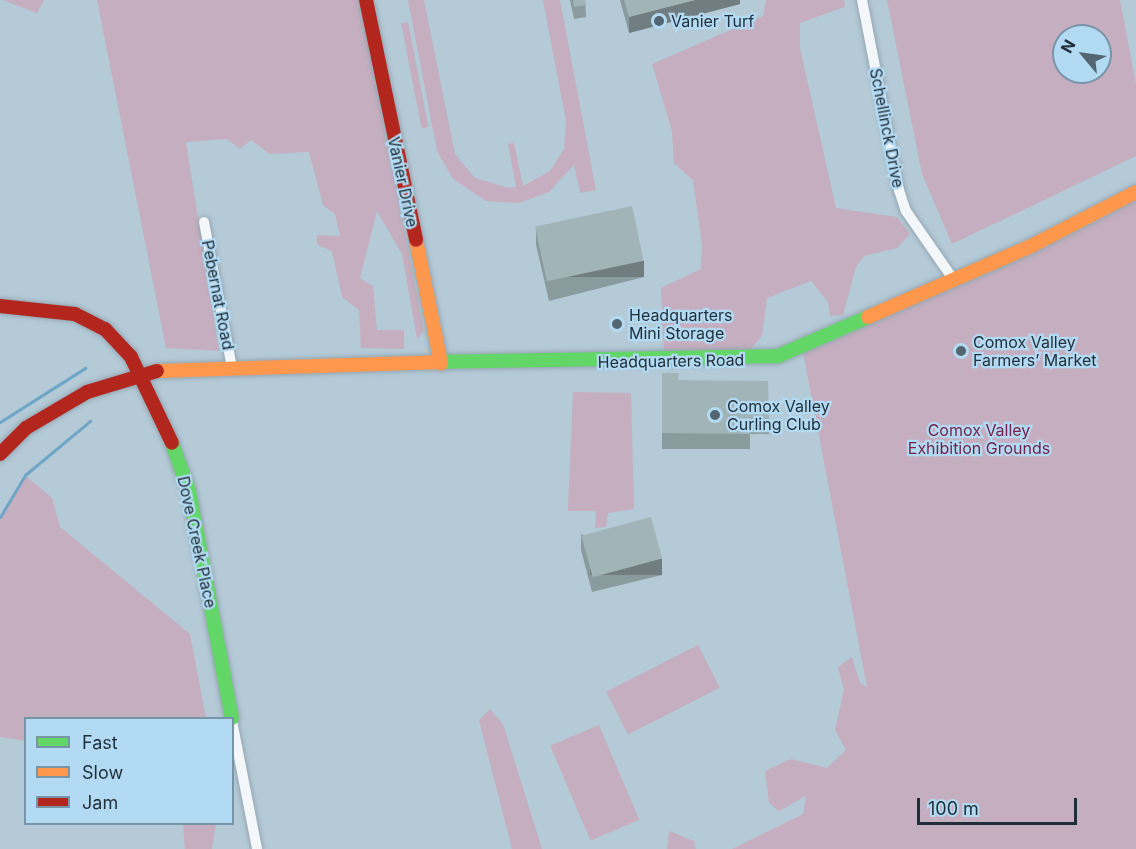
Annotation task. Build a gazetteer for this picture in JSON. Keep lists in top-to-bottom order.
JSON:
{
  "streets": {
    "main road": ["Vanier Drive", "Headquarters Road", "Dove Creek Place"],
    "street": ["Schellinck Drive", "Pebernat Road"]
  },
  "crossings": [
    ["Schellinck Drive", "Headquarters Road"],
    ["Vanier Drive", "Headquarters Road"],
    ["Pebernat Road", "Headquarters Road"],
    ["Headquarters Road", "Dove Creek Place"]
  ],
  "parks": ["Comox Valley Exhibition Grounds"],
  "places": [
    "Vanier Turf",
    "Headquarters Mini Storage",
    "Comox Valley Farmers’ Market",
    "Comox Valley Curling Club"
  ],
  "legend": ["Fast", "Slow", "Jam"],
  "scale_bar": "100 m",
  "north": "top left"
}
